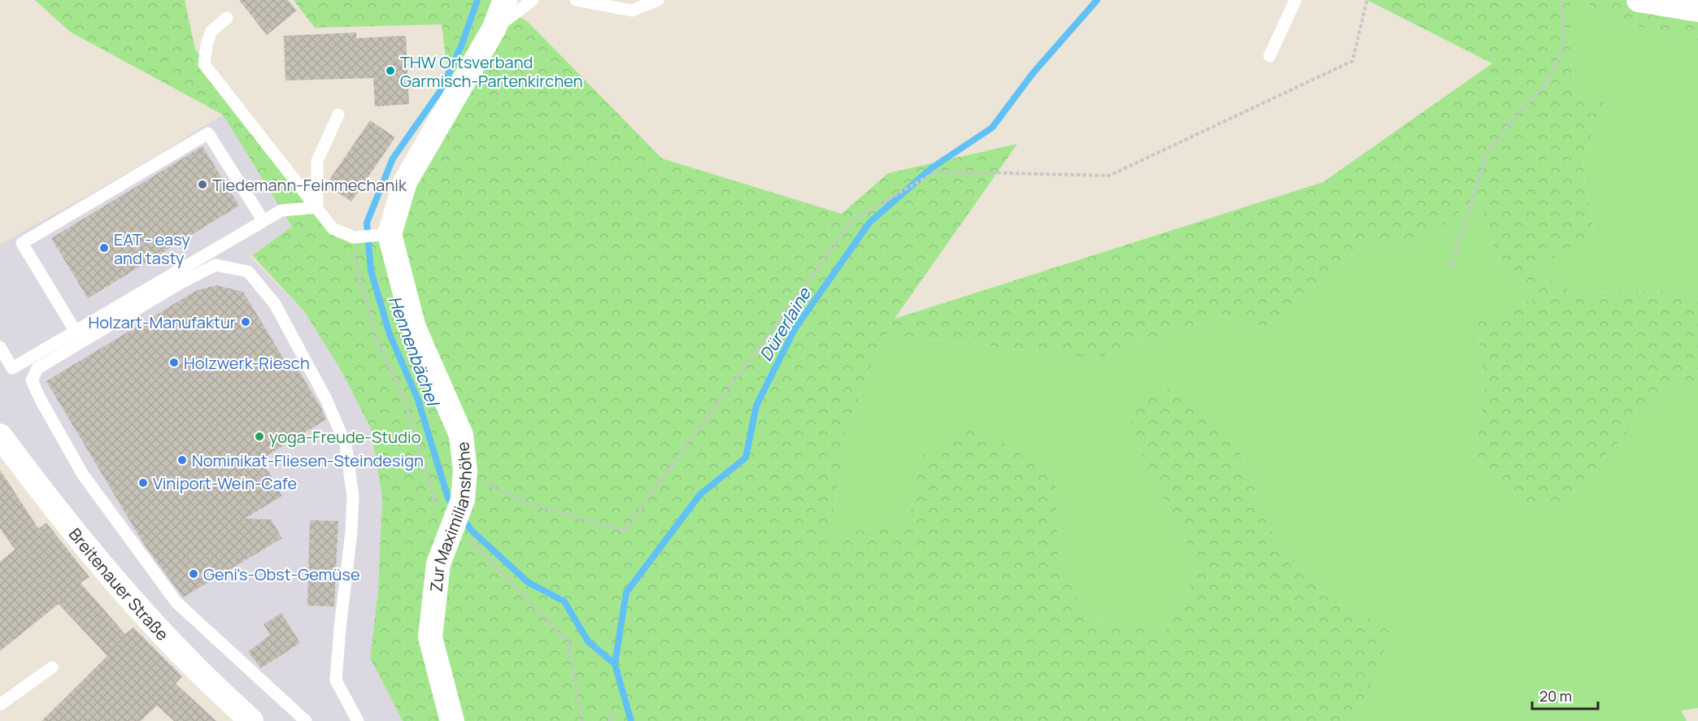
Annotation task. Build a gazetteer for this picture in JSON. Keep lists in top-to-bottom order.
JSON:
{
  "streets": {
    "street": ["Zur Maximilianshöhe", "Breitenauer Straße"]
  },
  "water": ["Dürerlaine", "Hennenbächel"],
  "places": [
    "THW Ortsverband Garmisch-Partenkirchen",
    "Tiedemann-Feinmechanik",
    "EAT - easy and tasty",
    "Holzart-Manufaktur",
    "Holzwerk-Riesch",
    "yoga-Freude-Studio",
    "Nominikat-Fliesen-Steindesign",
    "Viniport-Wein-Cafe",
    "Geni's-Obst-Gemüse"
  ],
  "scale_bar": "20 m"
}
